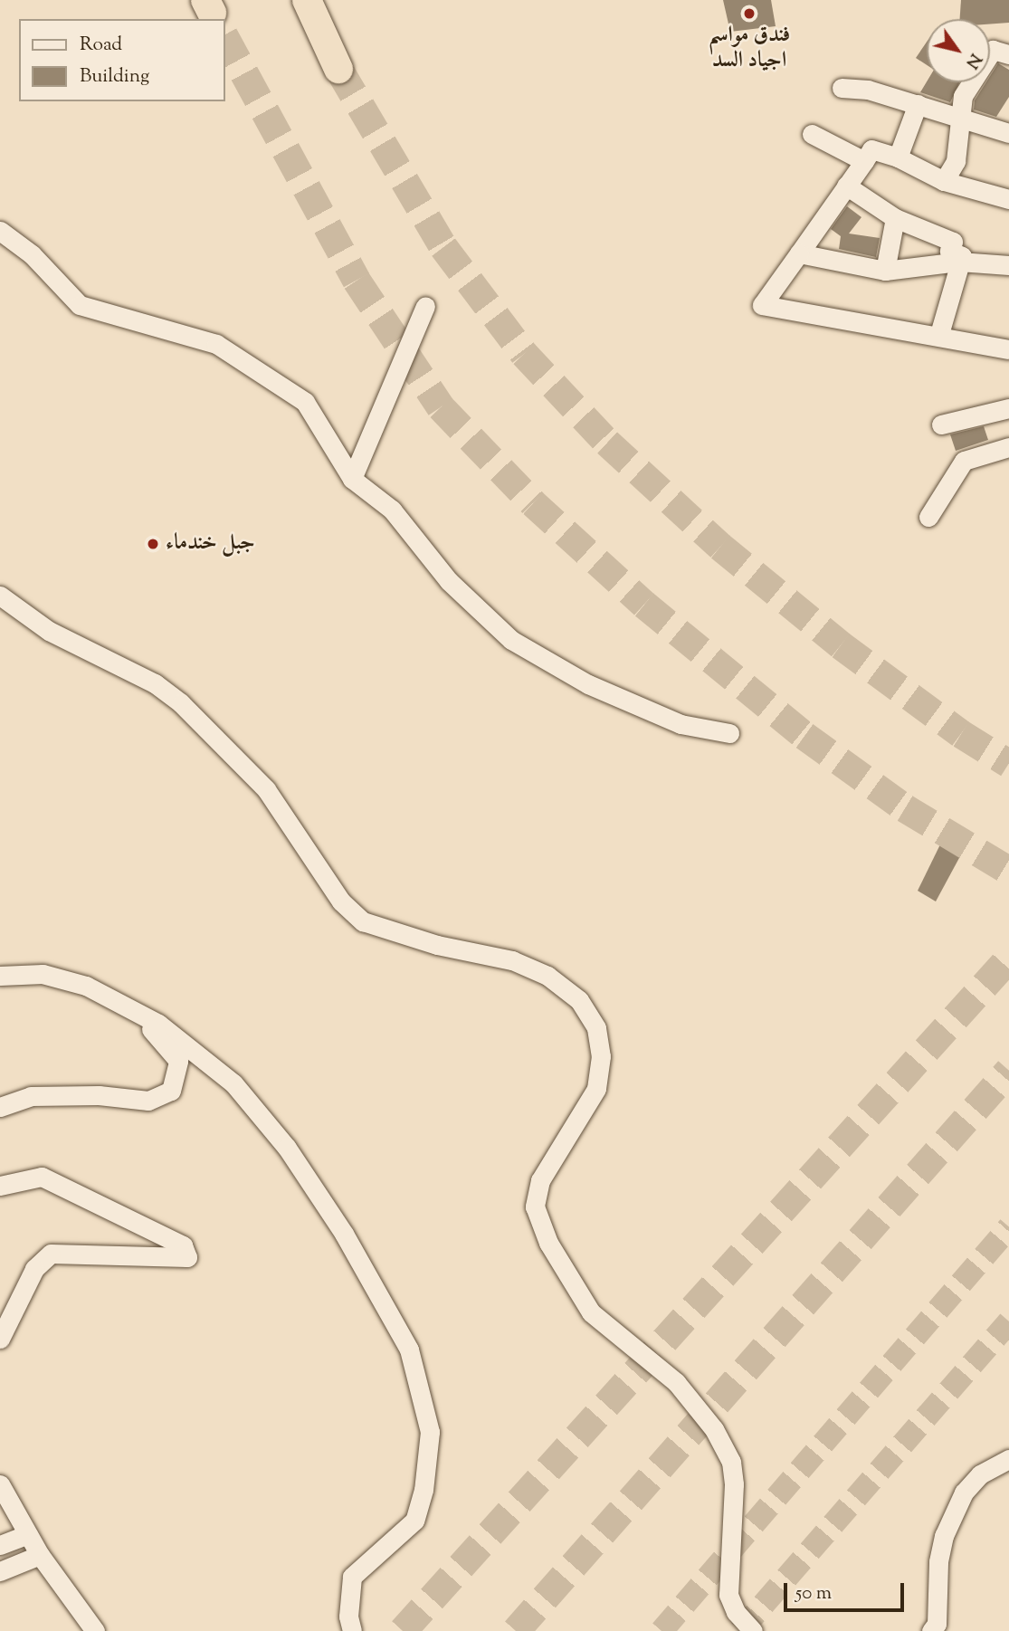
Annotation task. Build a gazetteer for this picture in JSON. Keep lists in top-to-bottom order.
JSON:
{
  "places": ["فندق مواسم اجياد السد", "جبل خندماء"],
  "legend": ["Road", "Building"],
  "scale_bar": "50 m",
  "north": "bottom right"
}
